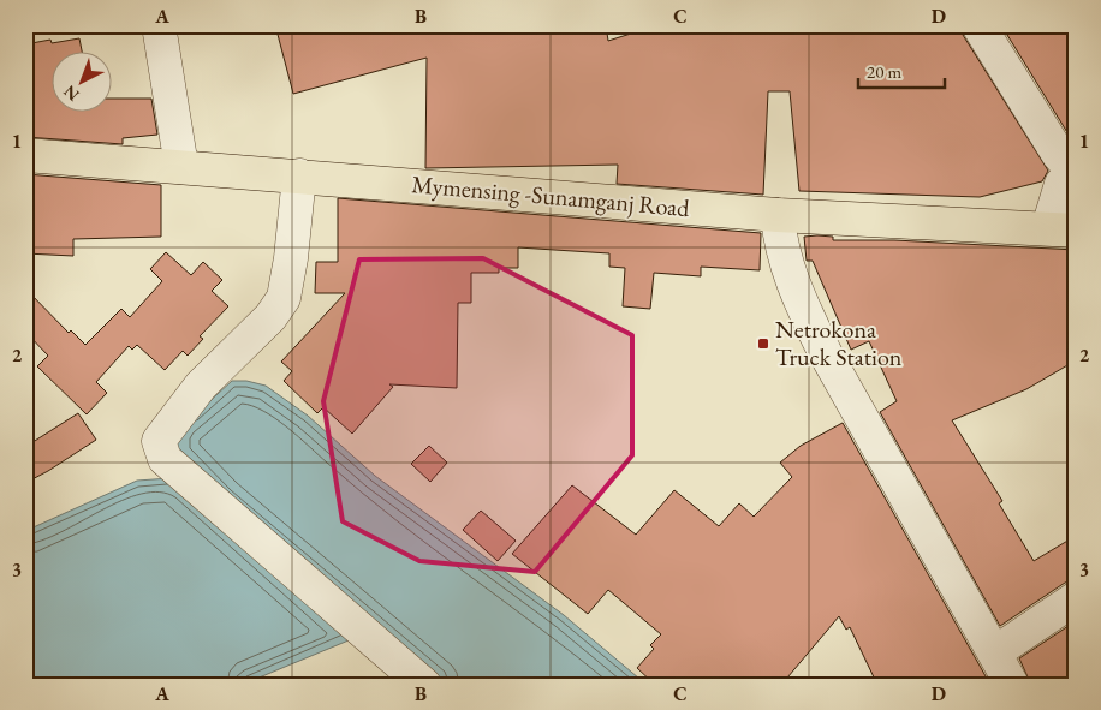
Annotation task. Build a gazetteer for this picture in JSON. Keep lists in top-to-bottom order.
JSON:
{
  "streets": {
    "main road": ["Mymensing -Sunamganj Road"]
  },
  "places": {
    "transit": ["Netrokona Truck Station"]
  },
  "scale_bar": "20 m",
  "north": "bottom left",
  "grid": {
    "columns": [
      "A",
      "B",
      "C",
      "D"
    ],
    "rows": ["1", "2", "3"]
  }
}
